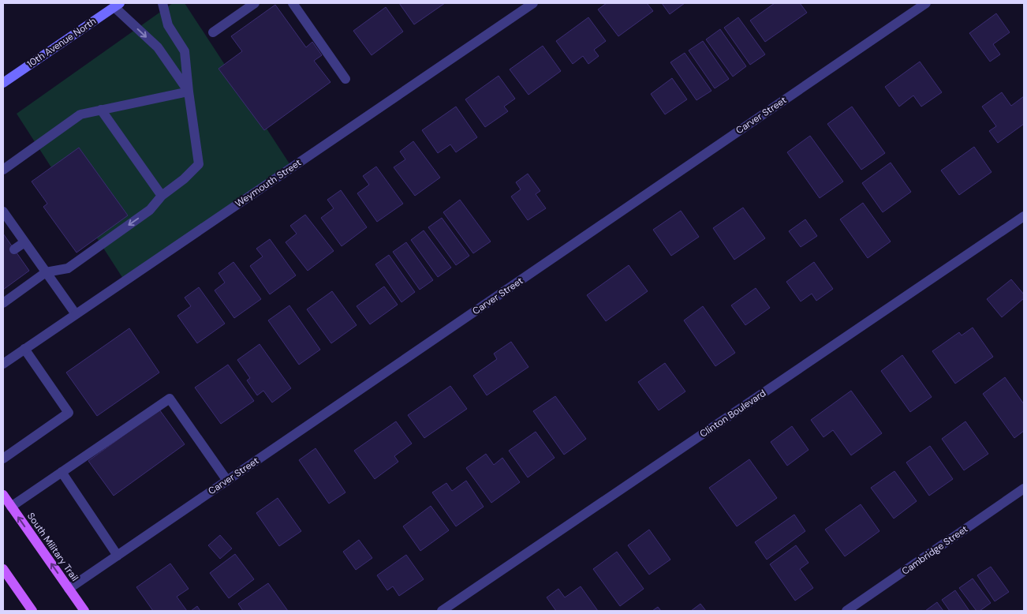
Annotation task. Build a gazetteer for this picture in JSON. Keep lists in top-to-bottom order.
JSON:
{
  "streets": {
    "main road": ["South Military Trail"],
    "street": [
      "10th Avenue North",
      "Carver Street",
      "Weymouth Street",
      "Clinton Boulevard",
      "Cambridge Street"
    ]
  },
  "crossings": [
    ["Carver Street", "South Military Trail"]
  ]
}
